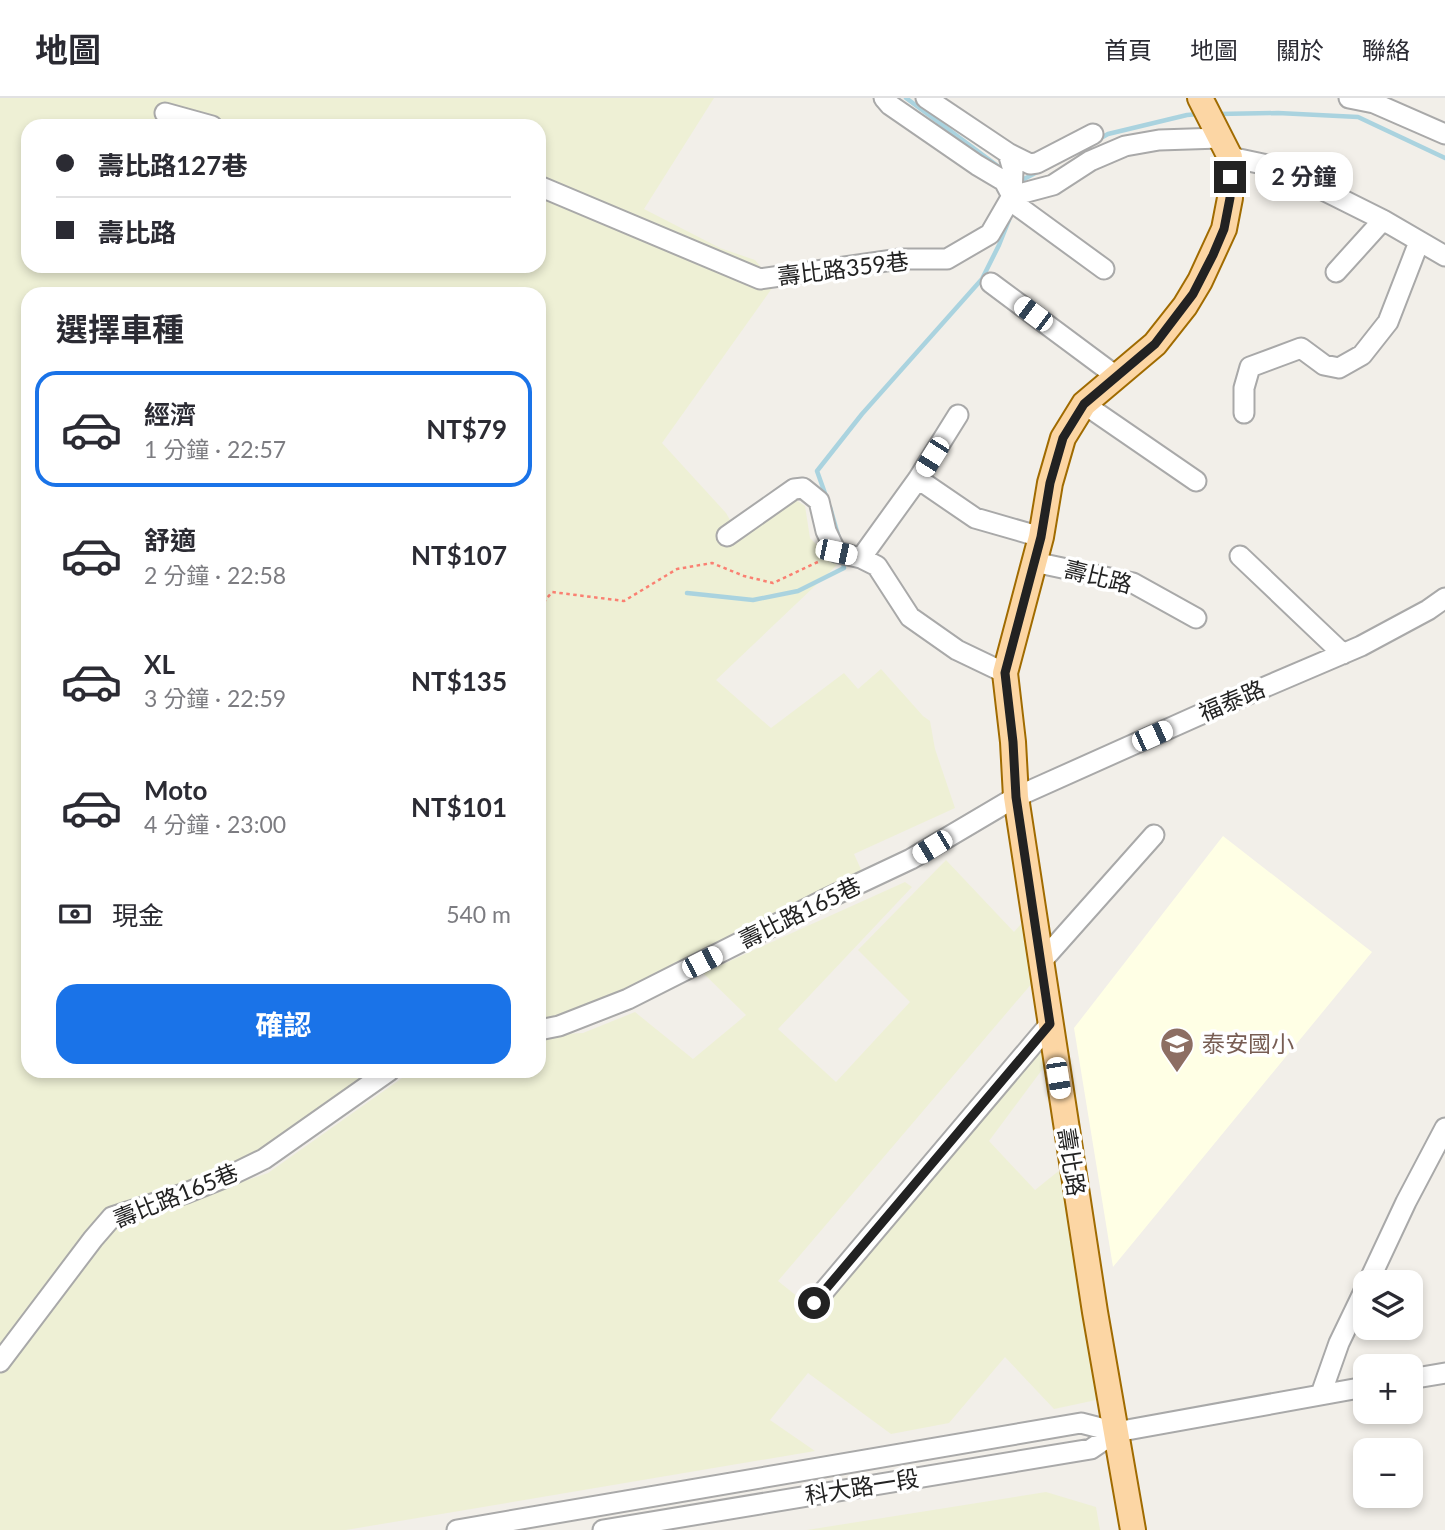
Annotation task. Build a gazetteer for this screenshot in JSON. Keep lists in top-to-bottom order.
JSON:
{
  "streets": {
    "main road": ["壽比路"],
    "street": [
      "壽比路359巷",
      "福泰路",
      "壽比路165巷",
      "科大路一段"
    ]
  },
  "crossings": [
    ["壽比路", "福泰路"],
    ["壽比路", "壽比路165巷"],
    ["壽比路", "科大路一段"],
    ["福泰路", "壽比路165巷"]
  ],
  "places": {
    "school or university": ["泰安國小"]
  },
  "page": {
    "header": "地圖",
    "nav": [
      "首頁",
      "地圖",
      "關於",
      "聯絡"
    ],
    "banner": ["壽比路127巷", "壽比路"],
    "bubble": "2 分鐘",
    "heading": "選擇車種",
    "list": [
      {
        "name": "經濟",
        "note": "1 分鐘 · 22:57",
        "value": "NT$79"
      },
      {
        "name": "舒適",
        "note": "2 分鐘 · 22:58",
        "value": "NT$107"
      },
      {
        "name": "XL",
        "note": "3 分鐘 · 22:59",
        "value": "NT$135"
      },
      {
        "name": "Moto",
        "note": "4 分鐘 · 23:00",
        "value": "NT$101"
      }
    ],
    "pay": ["現金", "540 m"],
    "buttons": "確認",
    "map_buttons": ["+", "−"]
  }
}
